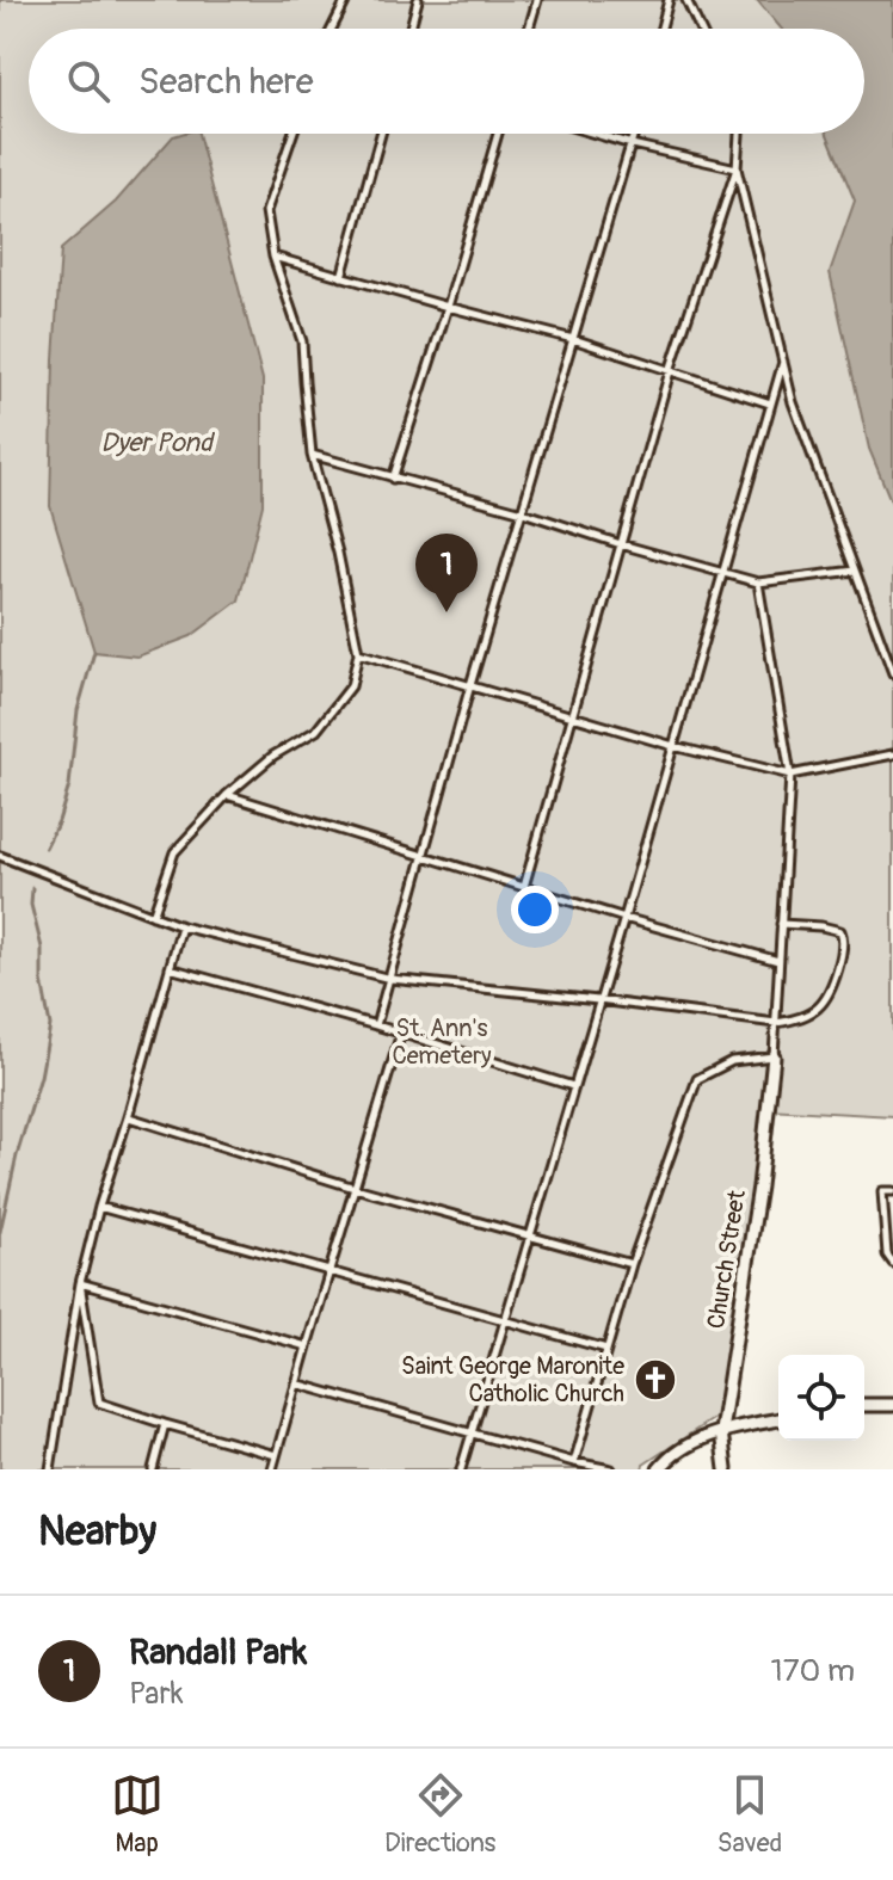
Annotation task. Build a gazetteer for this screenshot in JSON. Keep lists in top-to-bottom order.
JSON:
{
  "streets": {
    "street": ["Church Street"]
  },
  "water": ["Dyer Pond"],
  "parks": ["St. Ann's Cemetery"],
  "places": {
    "church": ["Saint George Maronite Catholic Church"]
  },
  "page": {
    "search": "Search here",
    "pins": "1",
    "heading": "Nearby",
    "list": [
      {
        "mark": "1",
        "name": "Randall Park",
        "note": "Park",
        "value": "170 m"
      }
    ],
    "nav": ["Map", "Directions", "Saved"]
  }
}
